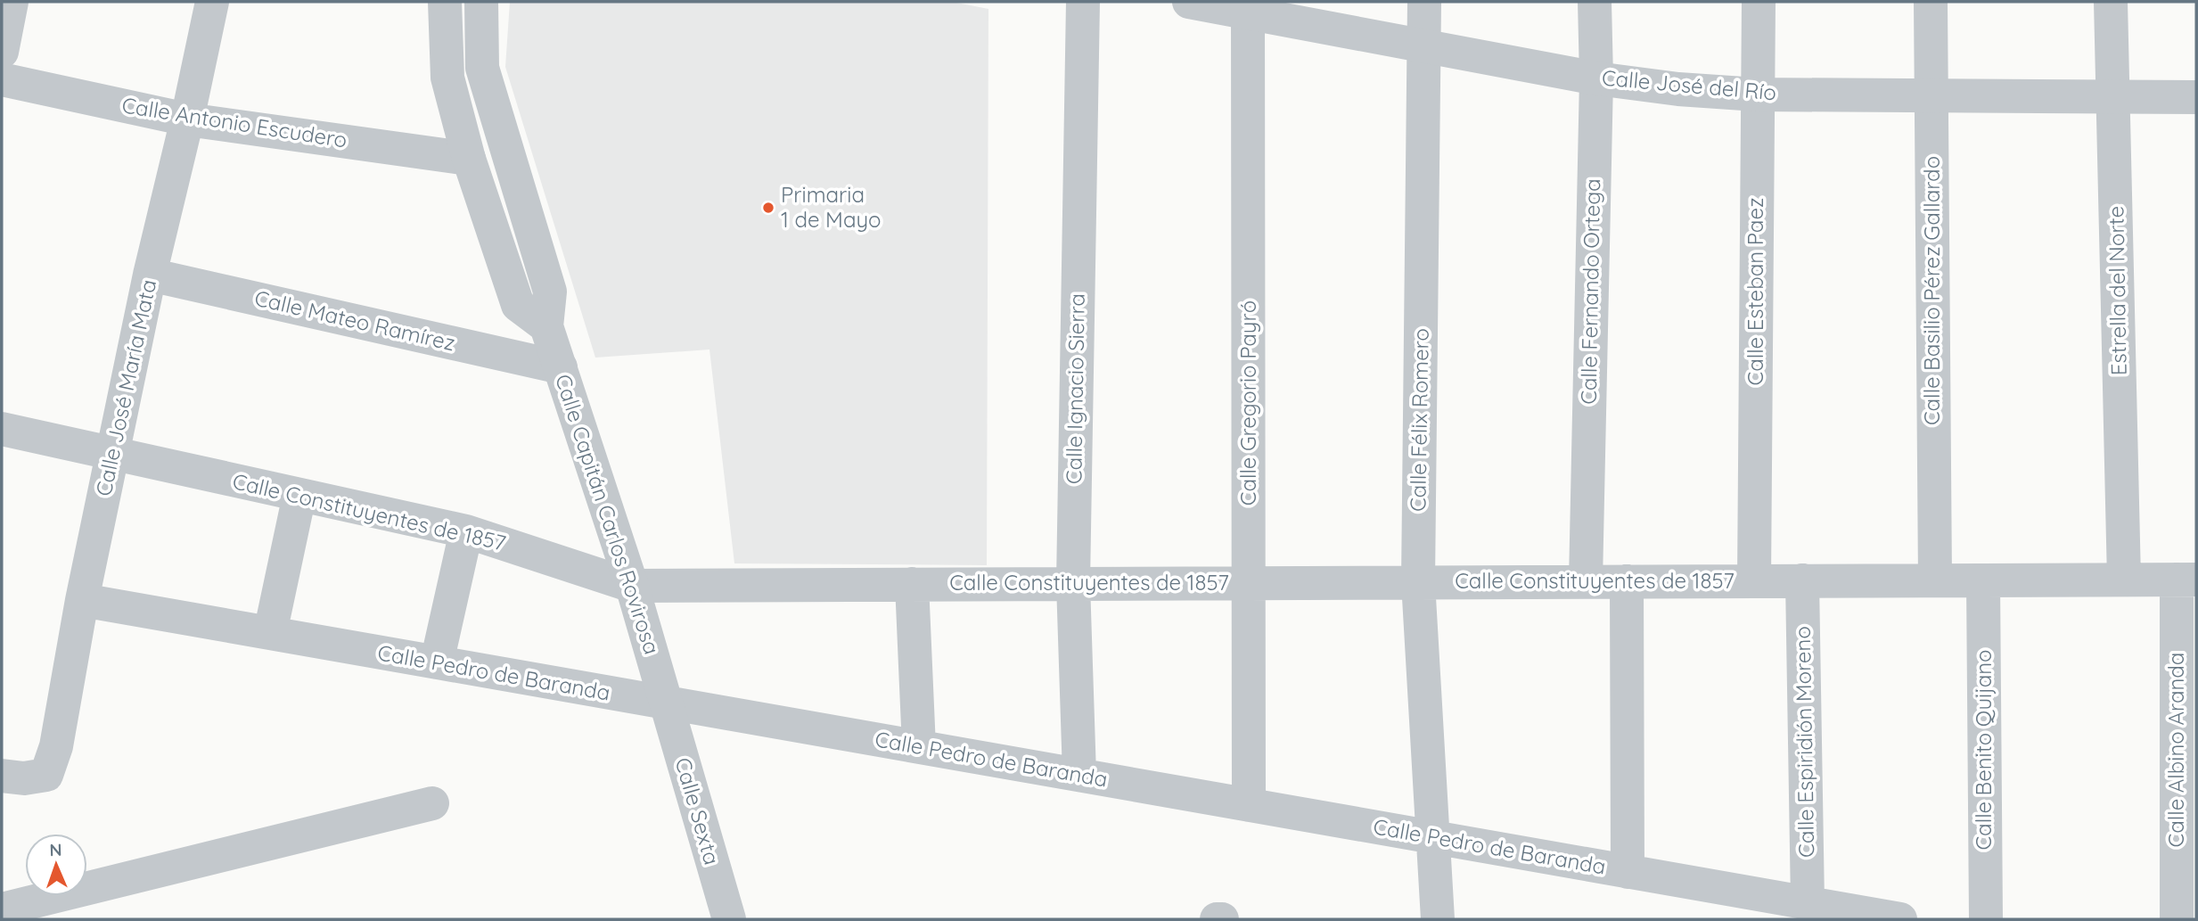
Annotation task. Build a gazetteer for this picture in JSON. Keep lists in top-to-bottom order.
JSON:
{
  "streets": {
    "street": [
      "Calle José del Río",
      "Calle Antonio Escudero",
      "Calle Basilio Pérez Gallardo",
      "Estrella del Norte",
      "Calle Fernando Ortega",
      "Calle Esteban Paez",
      "Calle Mateo Ramírez",
      "Calle José María Mata",
      "Calle Ignacio Sierra",
      "Calle Gregorio Payró",
      "Calle Félix Romero",
      "Calle Constituyentes de 1857",
      "Calle Capitán Carlos Rovirosa",
      "Calle Pedro de Baranda",
      "Calle Espiridión Moreno",
      "Calle Benito Quijano",
      "Calle Albino Aranda",
      "Calle Sexta"
    ]
  },
  "crossings": [
    ["Calle José del Río", "Calle Basilio Pérez Gallardo"],
    ["Calle José del Río", "Estrella del Norte"],
    ["Calle José del Río", "Calle Fernando Ortega"],
    ["Calle José del Río", "Calle Esteban Paez"],
    ["Calle José del Río", "Calle Gregorio Payró"],
    ["Calle José del Río", "Calle Félix Romero"],
    ["Calle Antonio Escudero", "Calle José María Mata"],
    ["Calle Basilio Pérez Gallardo", "Calle Constituyentes de 1857"],
    ["Estrella del Norte", "Calle Constituyentes de 1857"],
    ["Calle Fernando Ortega", "Calle Constituyentes de 1857"],
    ["Calle Esteban Paez", "Calle Constituyentes de 1857"],
    ["Calle Mateo Ramírez", "Calle José María Mata"],
    ["Calle Mateo Ramírez", "Calle Capitán Carlos Rovirosa"],
    ["Calle José María Mata", "Calle Constituyentes de 1857"],
    ["Calle José María Mata", "Calle Pedro de Baranda"],
    ["Calle Ignacio Sierra", "Calle Constituyentes de 1857"],
    ["Calle Ignacio Sierra", "Calle Pedro de Baranda"],
    ["Calle Gregorio Payró", "Calle Constituyentes de 1857"],
    ["Calle Gregorio Payró", "Calle Pedro de Baranda"],
    ["Calle Félix Romero", "Calle Constituyentes de 1857"],
    ["Calle Félix Romero", "Calle Pedro de Baranda"],
    ["Calle Constituyentes de 1857", "Calle Capitán Carlos Rovirosa"],
    ["Calle Constituyentes de 1857", "Calle Espiridión Moreno"],
    ["Calle Constituyentes de 1857", "Calle Benito Quijano"],
    ["Calle Constituyentes de 1857", "Calle Albino Aranda"],
    ["Calle Capitán Carlos Rovirosa", "Calle Pedro de Baranda"],
    ["Calle Capitán Carlos Rovirosa", "Calle Sexta"],
    ["Calle Pedro de Baranda", "Calle Espiridión Moreno"],
    ["Calle Pedro de Baranda", "Calle Sexta"]
  ],
  "places": ["Primaria 1 de Mayo"],
  "north": "top"
}
